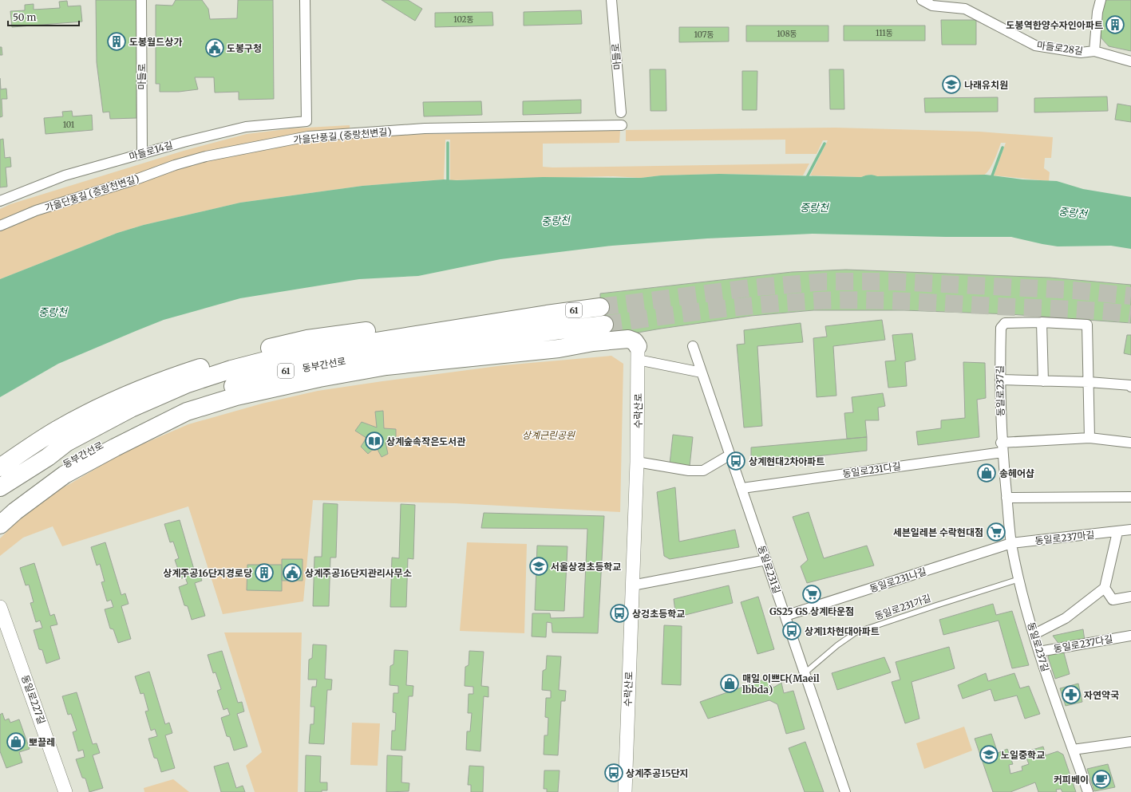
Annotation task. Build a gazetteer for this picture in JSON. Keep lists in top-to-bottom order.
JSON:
{
  "streets": {
    "highway": ["61", "동부간선로"],
    "street": [
      "마들로28길",
      "마들로",
      "가을단풍길 (중랑천변길)",
      "마들로14길",
      "동일로237길",
      "수락산로",
      "동일로231다길",
      "동일로237마길",
      "동일로231길",
      "동일로231나길",
      "동일로237다길",
      "동일로227길"
    ],
    "lane": ["동일로231가길"]
  },
  "crossings": [
    ["마들로", "마들로14길"],
    ["동일로237길", "동일로231다길"],
    ["동일로237길", "동일로237마길"],
    ["동일로237길", "동일로231나길"],
    ["동일로237길", "동일로231가길"],
    ["동일로237길", "동일로237다길"],
    ["동일로231다길", "동일로231길"],
    ["동일로237마길", "동일로231나길"],
    ["동일로231길", "동일로231나길"],
    ["동일로231길", "동일로231가길"]
  ],
  "water": ["중랑천"],
  "parks": ["상계근린공원"],
  "places": {
    "building": ["도봉역한양수자인아파트", "도봉월드상가", "상계주공16단지경로당"],
    "public building": ["도봉구청", "상계주공16단지관리사무소"],
    "school or university": ["나래유치원", "서울상경초등학교", "노일중학교"],
    "library": ["상계숲속작은도서관"],
    "bus stop": [
      "상계현대2차아파트",
      "상겅초등학교",
      "상계1차현대아파트",
      "상계주공15단지"
    ],
    "shop": ["송헤어샵", "매일 이쁘다(Maeil lbbda)", "뽀끌레"],
    "supermarket": ["세븐일레븐 수락현대점", "GS25 GS 상계타운점"],
    "pharmacy": ["자연약국"],
    "cafe": ["커피베이"]
  },
  "house_numbers": [
    "102동",
    "111동",
    "108동",
    "107동",
    "101"
  ],
  "scale_bar": "50 m"
}
